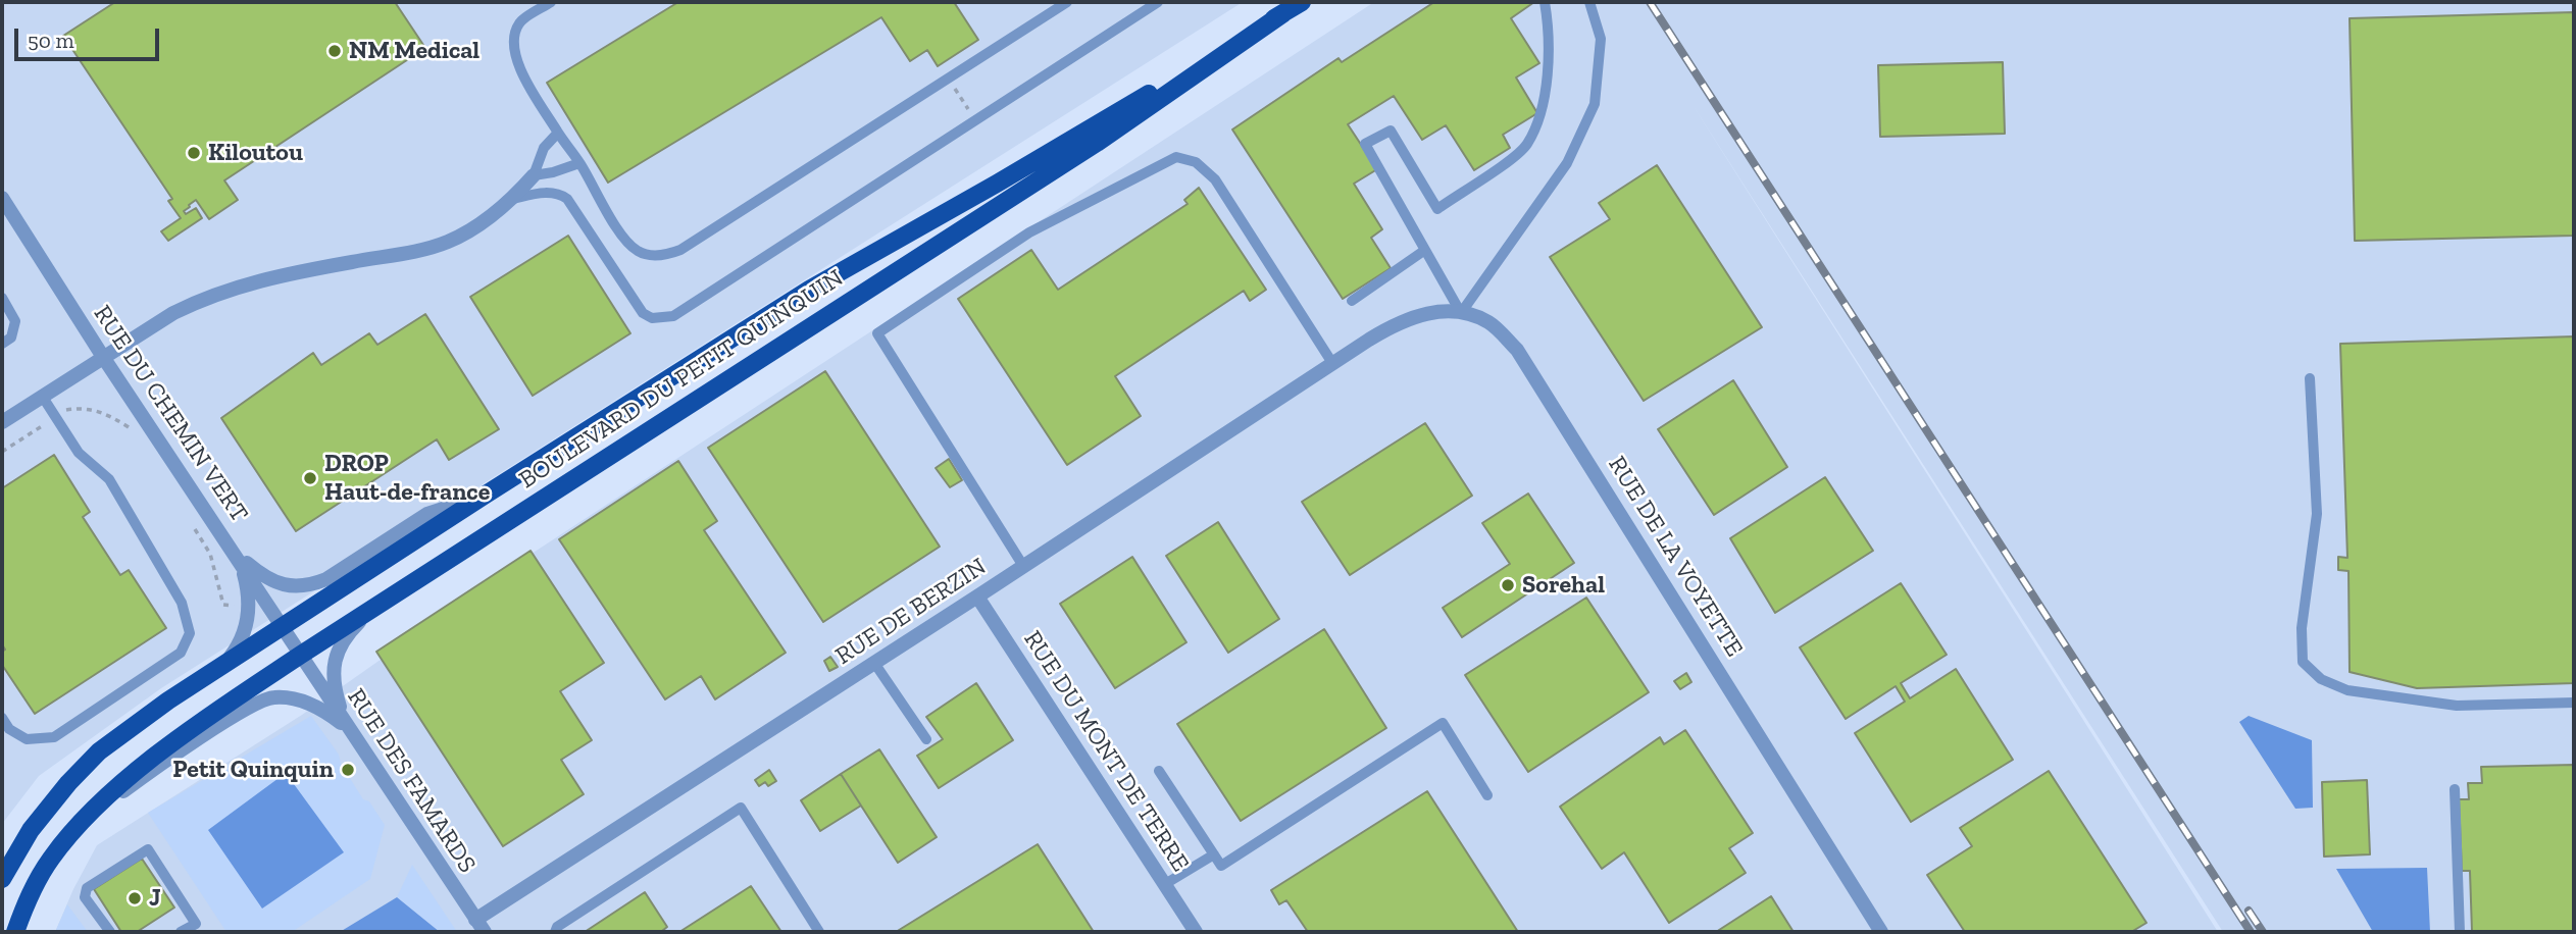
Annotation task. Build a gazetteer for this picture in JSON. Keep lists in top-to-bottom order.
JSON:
{
  "streets": {
    "main road": ["BOULEVARD DU PETIT QUINQUIN"],
    "street": [
      "RUE DU CHEMIN VERT",
      "RUE DE LA VOYETTE",
      "RUE DE BERZIN",
      "RUE DU MONT DE TERRE",
      "RUE DES FAMARDS"
    ]
  },
  "crossings": [
    ["BOULEVARD DU PETIT QUINQUIN", "RUE DU CHEMIN VERT"],
    ["BOULEVARD DU PETIT QUINQUIN", "RUE DES FAMARDS"],
    ["RUE DU CHEMIN VERT", "RUE DES FAMARDS"],
    ["RUE DE LA VOYETTE", "RUE DE BERZIN"],
    ["RUE DE BERZIN", "RUE DU MONT DE TERRE"],
    ["RUE DE BERZIN", "RUE DES FAMARDS"]
  ],
  "places": [
    "NM Medical",
    "Kiloutou",
    "DROP Haut-de-france",
    "Sorehal",
    "Petit Quinquin",
    "J"
  ],
  "scale_bar": "50 m"
}
